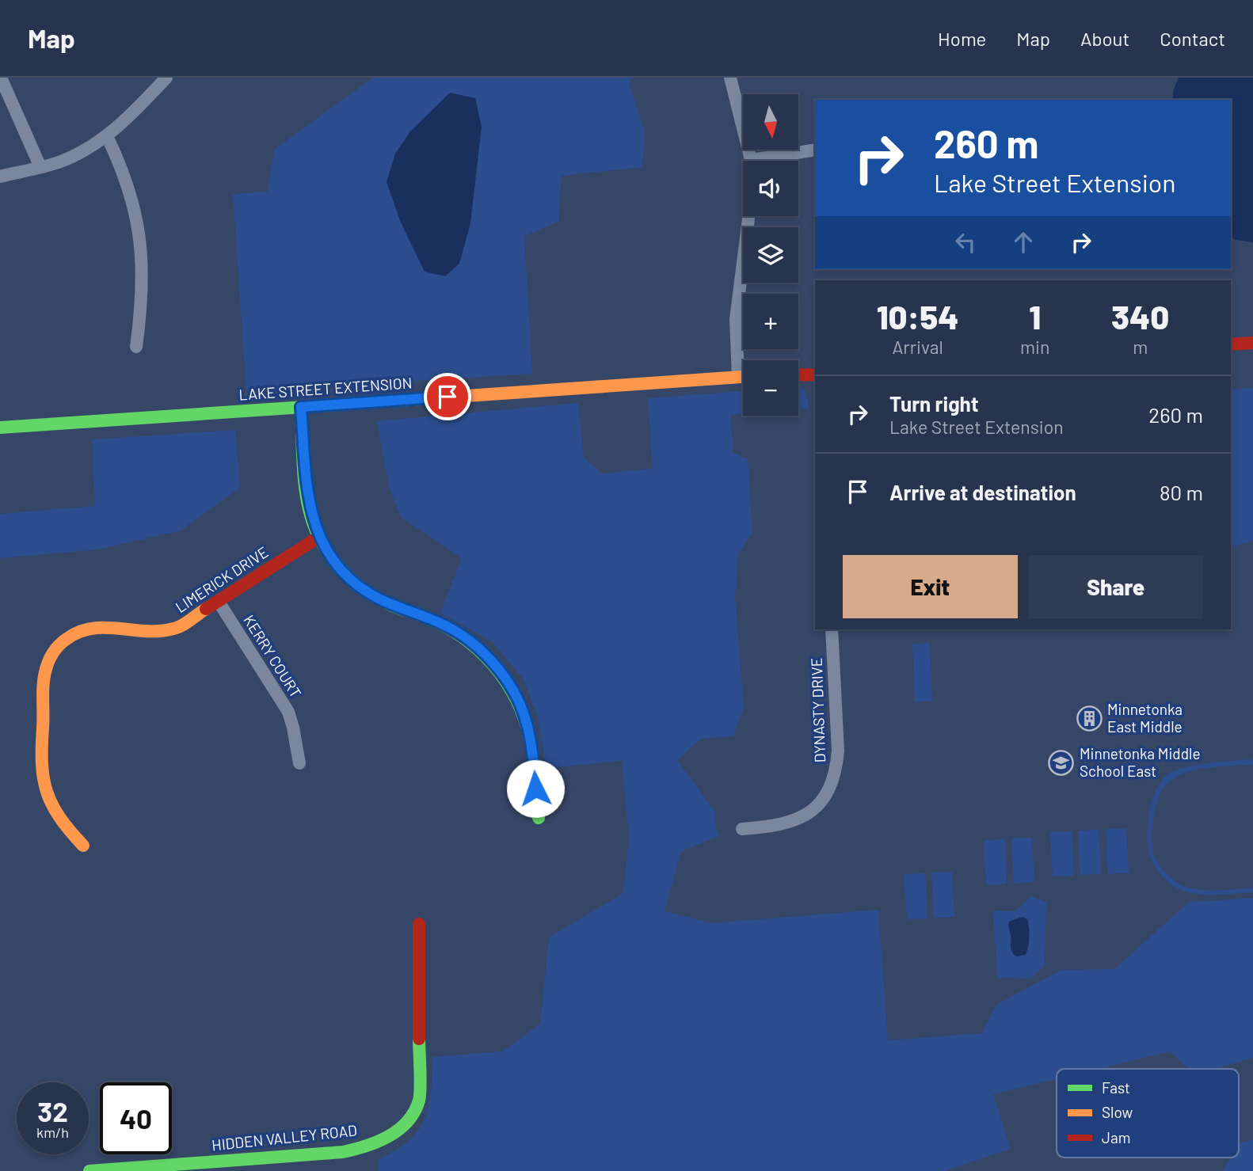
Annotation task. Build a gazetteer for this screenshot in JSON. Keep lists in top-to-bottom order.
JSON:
{
  "streets": {
    "street": [
      "LAKE STREET EXTENSION",
      "LIMERICK DRIVE",
      "KERRY COURT",
      "DYNASTY DRIVE",
      "HIDDEN VALLEY ROAD"
    ]
  },
  "crossings": [
    ["LIMERICK DRIVE", "KERRY COURT"]
  ],
  "places": {
    "building": ["Minnetonka East Middle"],
    "school or university": ["Minnetonka Middle School East"]
  },
  "legend": ["Fast", "Slow", "Jam"],
  "north": "bottom",
  "page": {
    "header": "Map",
    "nav": [
      "Home",
      "Map",
      "About",
      "Contact"
    ],
    "map_buttons": ["+", "−"],
    "turn": ["260 m", "Lake Street Extension"],
    "eta": [
      "10:54",
      "Arrival",
      "1",
      "min",
      "340",
      "m"
    ],
    "list": [
      {
        "name": "Turn right",
        "note": "Lake Street Extension",
        "value": "260 m"
      },
      {
        "name": "Arrive at destination",
        "value": "80 m"
      }
    ],
    "buttons": ["Exit", "Share"],
    "speed": "32 km/h",
    "limit": "40"
  }
}
